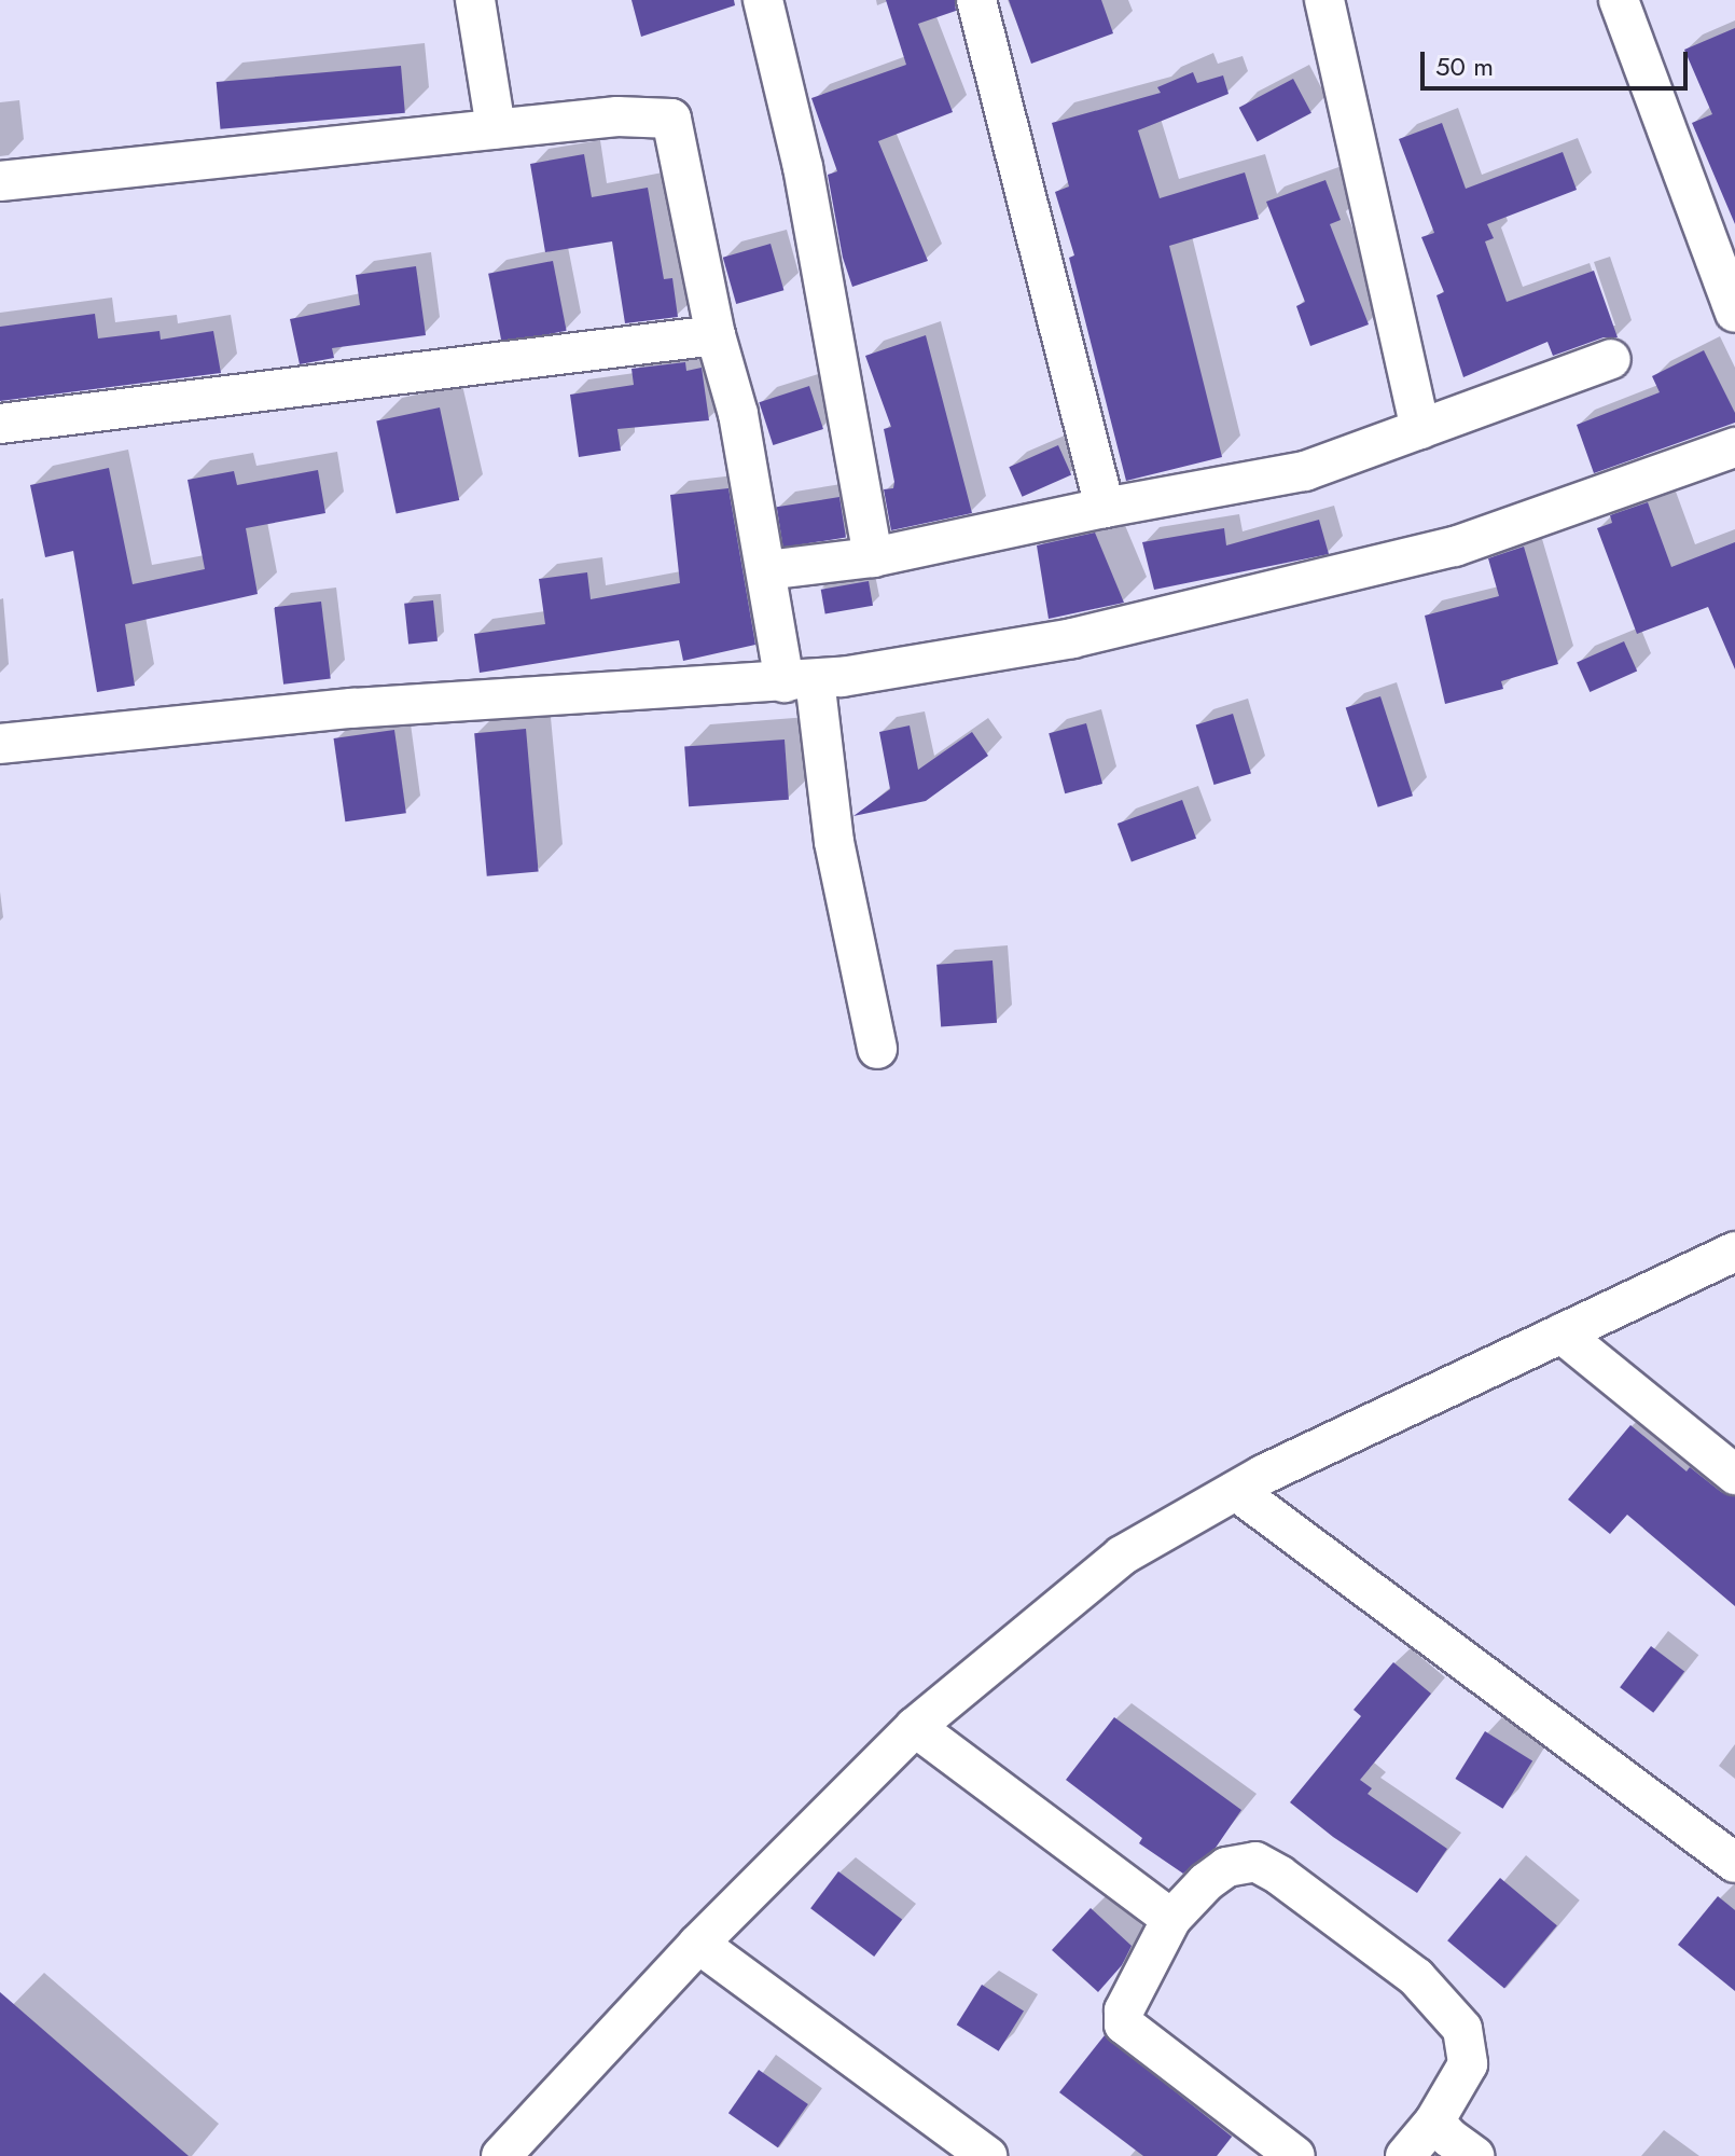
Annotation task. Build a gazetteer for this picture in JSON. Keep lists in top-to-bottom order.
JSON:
{
  "scale_bar": "50 m"
}
